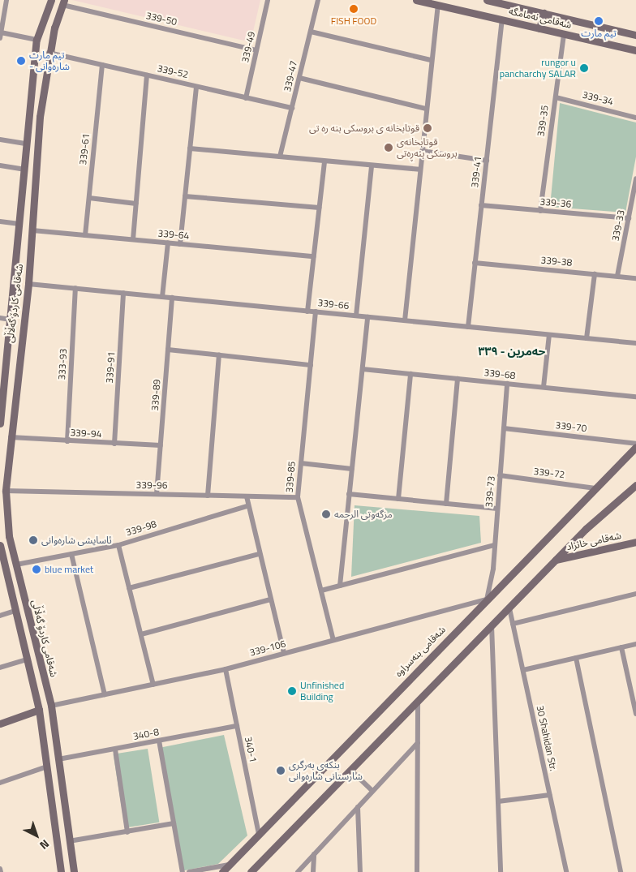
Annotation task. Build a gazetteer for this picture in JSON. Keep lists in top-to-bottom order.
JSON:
{
  "streets": {
    "street": [
      "شەقامی نەمامگە",
      "339-50",
      "339-49",
      "339-52",
      "339-47",
      "339-34",
      "339-35",
      "339-61",
      "339-41",
      "339-36",
      "339-33",
      "339-64",
      "339-38",
      "شەقامی کاردۆ گەڵاڵی",
      "339-66",
      "333-93",
      "339-91",
      "339-68",
      "339-89",
      "339-70",
      "339-94",
      "339-72",
      "339-85",
      "339-96",
      "339-73",
      "339-98",
      "شەقامی خانزاد",
      "339-106",
      "شەقامی بنەسراوە",
      "340-8",
      "30 Shahidan Str.",
      "340-1"
    ]
  },
  "crossings": [
    ["شەقامی نەمامگە", "339-35"],
    ["شەقامی نەمامگە", "339-41"],
    ["339-50", "339-49"],
    ["339-50", "شەقامی کاردۆ گەڵاڵی"],
    ["339-49", "339-52"],
    ["339-52", "339-47"],
    ["339-52", "339-61"],
    ["339-52", "شەقامی کاردۆ گەڵاڵی"],
    ["339-34", "339-35"],
    ["339-35", "339-36"],
    ["339-61", "339-64"],
    ["339-41", "339-36"],
    ["339-41", "339-38"],
    ["339-41", "339-66"],
    ["339-36", "339-33"],
    ["339-33", "339-38"],
    ["339-64", "شەقامی کاردۆ گەڵاڵی"],
    ["شەقامی کاردۆ گەڵاڵی", "339-66"],
    ["شەقامی کاردۆ گەڵاڵی", "339-94"],
    ["شەقامی کاردۆ گەڵاڵی", "339-96"],
    ["شەقامی کاردۆ گەڵاڵی", "339-98"],
    ["شەقامی کاردۆ گەڵاڵی", "339-106"],
    ["شەقامی کاردۆ گەڵاڵی", "340-8"],
    ["339-66", "333-93"],
    ["339-66", "339-91"],
    ["339-66", "339-89"],
    ["339-66", "339-85"],
    ["333-93", "339-94"],
    ["339-91", "339-94"],
    ["339-68", "339-73"],
    ["339-89", "339-94"],
    ["339-89", "339-96"],
    ["339-70", "339-73"],
    ["339-72", "339-73"],
    ["339-72", "شەقامی بنەسراوە"],
    ["339-85", "339-96"],
    ["339-85", "339-106"],
    ["339-73", "339-106"],
    ["339-73", "شەقامی بنەسراوە"],
    ["339-106", "شەقامی بنەسراوە"],
    ["339-106", "340-1"],
    ["شەقامی بنەسراوە", "340-1"],
    ["340-8", "340-1"]
  ],
  "districts": ["حەمرین - ٣٣٩"],
  "places": [
    "FISH FOOD",
    "تیم مارت",
    "تیم مارت - شارەوانی",
    "rungor u pancharchy SALAR",
    "قوتابخانه ى بروسكى بنه ره تى",
    "قوتابخانەی بروسکی بنەڕەتی",
    "مزگەوتی الرحمە",
    "ئاسایشی شارەوانی",
    "blue market",
    "Unfinished Building",
    "بنكەی بەرگری شارستانی شارەوانی"
  ],
  "north": "bottom right"
}
